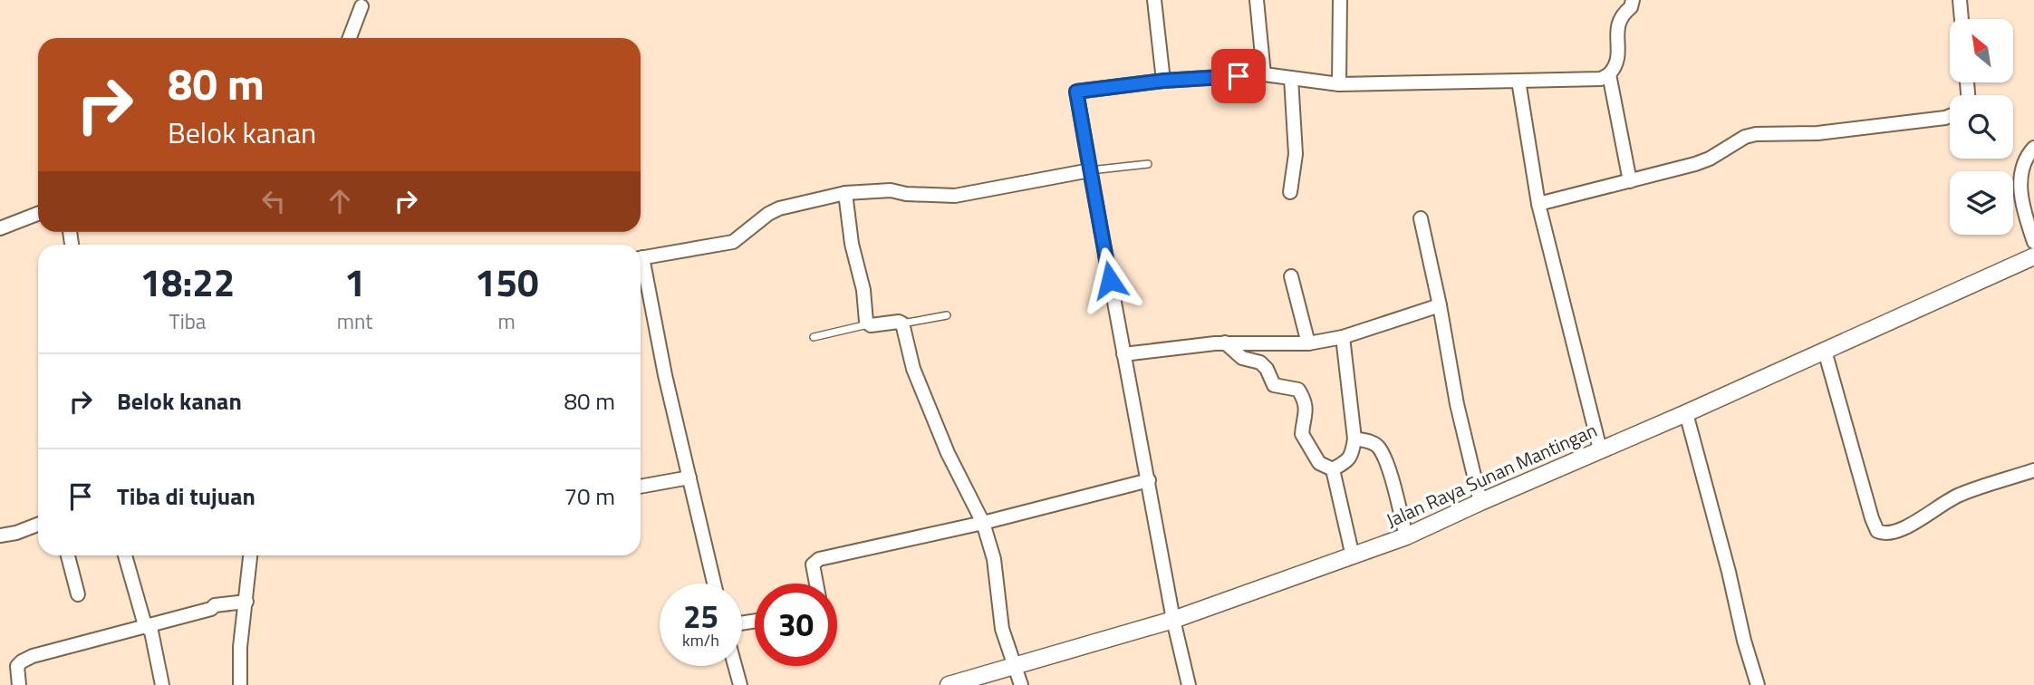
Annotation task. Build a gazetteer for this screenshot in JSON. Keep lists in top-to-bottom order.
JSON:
{
  "streets": {
    "street": ["Jalan Raya Sunan Mantingan"]
  },
  "north": "top left",
  "page": {
    "turn": ["80 m", "Belok kanan"],
    "eta": [
      "18:22",
      "Tiba",
      "1",
      "mnt",
      "150",
      "m"
    ],
    "list": [
      {
        "name": "Belok kanan",
        "value": "80 m"
      },
      {
        "name": "Tiba di tujuan",
        "value": "70 m"
      }
    ],
    "speed": "25 km/h",
    "limit": "30"
  }
}
